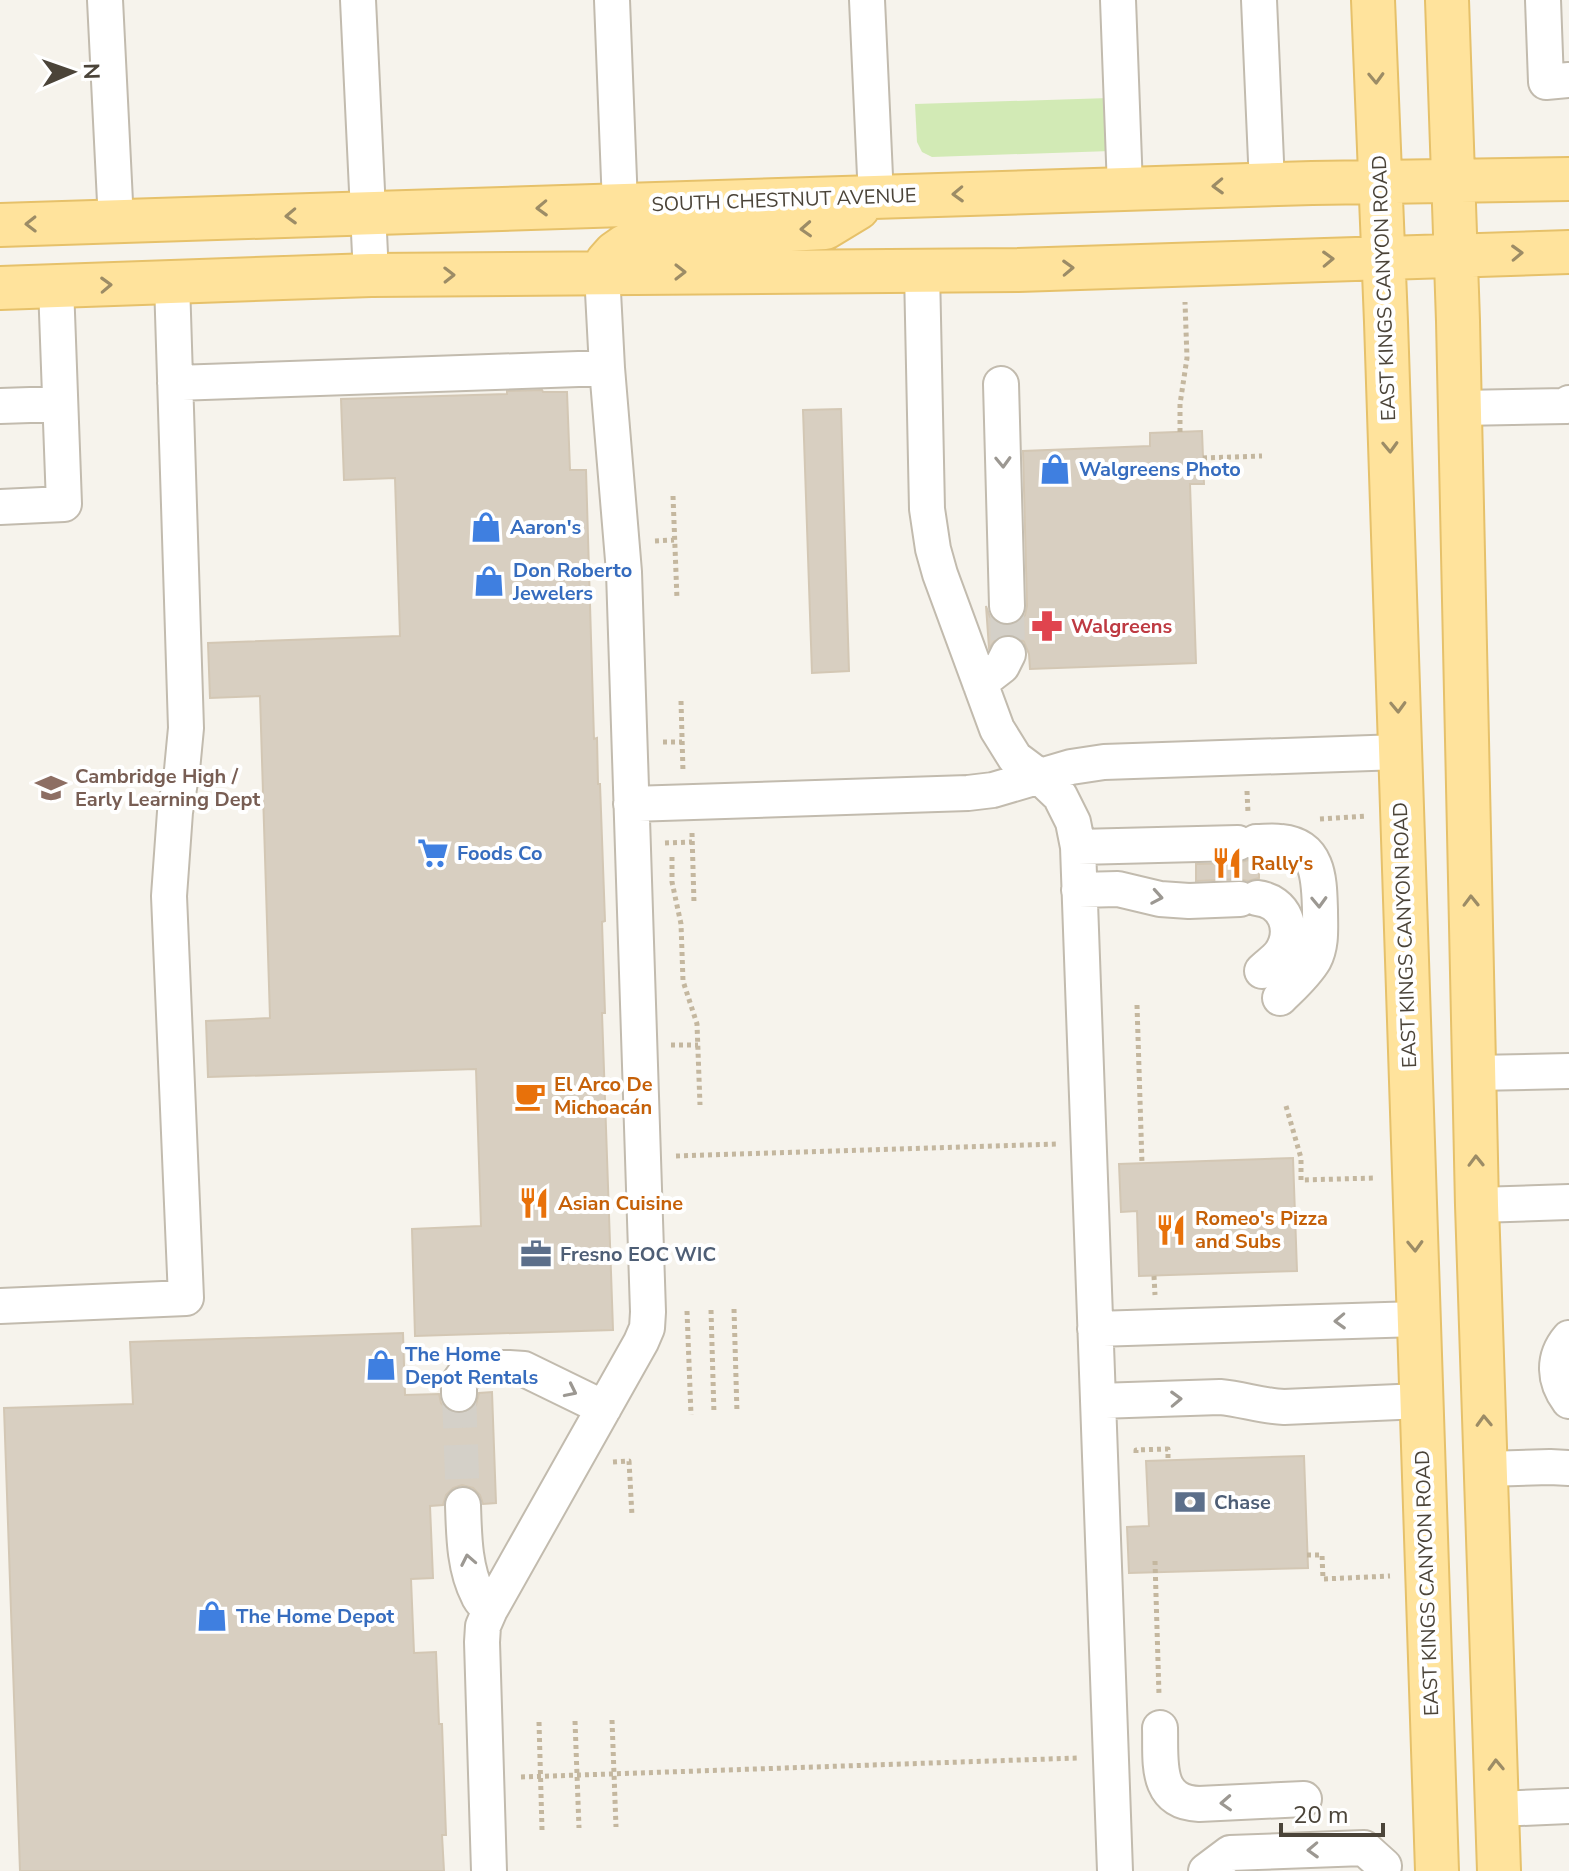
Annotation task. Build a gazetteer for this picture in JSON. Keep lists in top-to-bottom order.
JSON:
{
  "streets": {
    "main road": ["SOUTH CHESTNUT AVENUE", "EAST KINGS CANYON ROAD"]
  },
  "crossings": [
    ["SOUTH CHESTNUT AVENUE", "EAST KINGS CANYON ROAD"]
  ],
  "places": {
    "shop": [
      "Walgreens Photo",
      "Aaron's",
      "Don Roberto Jewelers",
      "The Home Depot Rentals",
      "The Home Depot"
    ],
    "pharmacy": ["Walgreens"],
    "school or university": ["Cambridge High / Early Learning Dept"],
    "supermarket": ["Foods Co"],
    "restaurant": ["Rally's", "Asian Cuisine", "Romeo's Pizza and Subs"],
    "cafe": ["El Arco De Michoacán"],
    "office": ["Fresno EOC WIC"],
    "bank": ["Chase"]
  },
  "scale_bar": "20 m",
  "north": "right"
}
